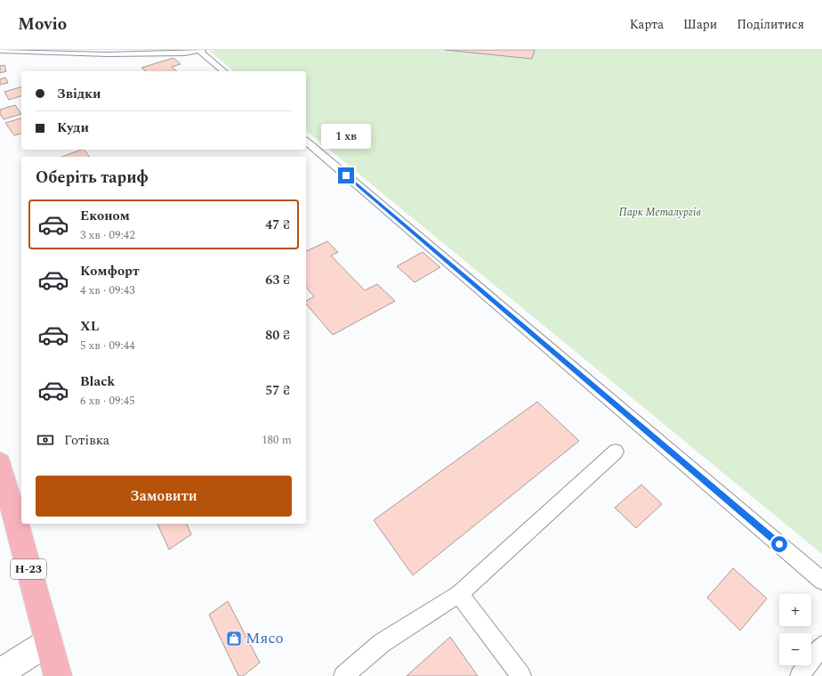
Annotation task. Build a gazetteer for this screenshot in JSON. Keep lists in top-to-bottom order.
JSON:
{
  "streets": {
    "main road": ["Н-23"]
  },
  "parks": ["Парк Металургів"],
  "places": {
    "shop": ["Мясо"]
  },
  "page": {
    "header": "Movio",
    "nav": ["Карта", "Шари", "Поділитися"],
    "banner": ["Звідки", "Куди"],
    "bubble": "1 хв",
    "heading": "Оберіть тариф",
    "list": [
      {
        "name": "Економ",
        "note": "3 хв · 09:42",
        "value": "47 ₴"
      },
      {
        "name": "Комфорт",
        "note": "4 хв · 09:43",
        "value": "63 ₴"
      },
      {
        "name": "XL",
        "note": "5 хв · 09:44",
        "value": "80 ₴"
      },
      {
        "name": "Black",
        "note": "6 хв · 09:45",
        "value": "57 ₴"
      }
    ],
    "pay": ["Готівка", "180 m"],
    "buttons": "Замовити",
    "map_buttons": ["+", "−"]
  }
}
